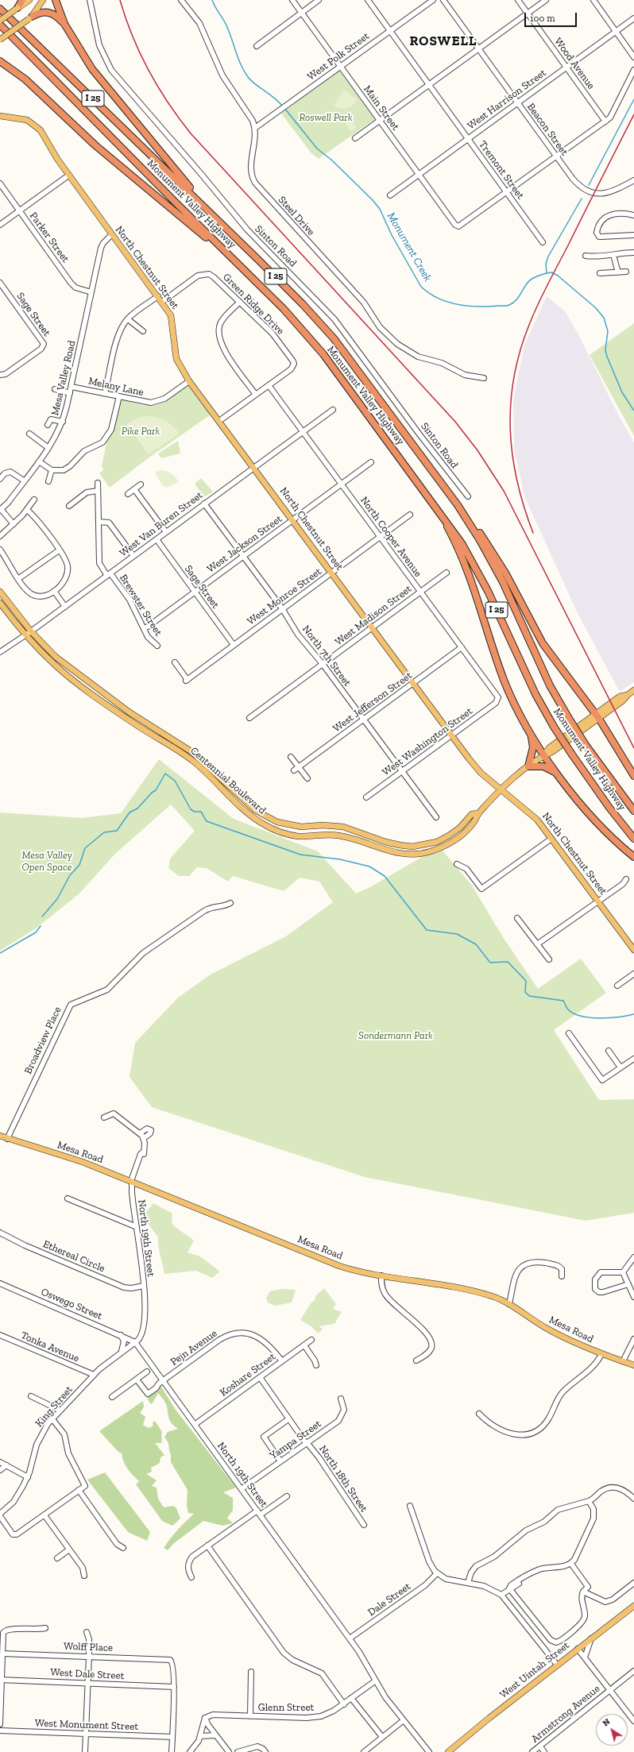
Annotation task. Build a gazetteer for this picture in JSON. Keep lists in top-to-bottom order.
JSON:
{
  "streets": {
    "highway": ["I 25", "Monument Valley Highway"],
    "main road": [
      "North Chestnut Street",
      "Centennial Boulevard",
      "Mesa Road",
      "West Uintah Street"
    ],
    "street": [
      "West Polk Street",
      "Wood Avenue",
      "West Harrison Street",
      "Main Street",
      "Beacon Street",
      "Tremont Street",
      "Steel Drive",
      "Parker Street",
      "Sinton Road",
      "Green Ridge Drive",
      "Sage Street",
      "Mesa Valley Road",
      "Melany Lane",
      "West Van Buren Street",
      "North Cooper Avenue",
      "West Jackson Street",
      "West Monroe Street",
      "Brewster Street",
      "West Madison Street",
      "North 7th Street",
      "West Jefferson Street",
      "West Washington Street",
      "Broadview Place",
      "North 19th Street",
      "Ethereal Circle",
      "Oswego Street",
      "Tonka Avenue",
      "Pejn Avenue",
      "Koshare Street",
      "King Street",
      "Yampa Street",
      "North 18th Street",
      "Dale Street",
      "Wolff Place",
      "West Dale Street",
      "Glenn Street",
      "Armstrong Avenue",
      "West Monument Street"
    ]
  },
  "crossings": [
    ["West Polk Street", "Main Street"],
    ["West Polk Street", "Tremont Street"],
    ["West Polk Street", "Steel Drive"],
    ["Wood Avenue", "West Harrison Street"],
    ["West Harrison Street", "Main Street"],
    ["West Harrison Street", "Beacon Street"],
    ["West Harrison Street", "Tremont Street"],
    ["Main Street", "Tremont Street"],
    ["Parker Street", "Mesa Valley Road"],
    ["North Chestnut Street", "Green Ridge Drive"],
    ["North Chestnut Street", "Mesa Valley Road"],
    ["North Chestnut Street", "Melany Lane"],
    ["North Chestnut Street", "West Van Buren Street"],
    ["North Chestnut Street", "West Jackson Street"],
    ["North Chestnut Street", "West Monroe Street"],
    ["North Chestnut Street", "West Madison Street"],
    ["North Chestnut Street", "West Jefferson Street"],
    ["North Chestnut Street", "West Washington Street"],
    ["North Chestnut Street", "Centennial Boulevard"],
    ["Green Ridge Drive", "North Cooper Avenue"],
    ["Sage Street", "West Van Buren Street"],
    ["Sage Street", "West Jackson Street"],
    ["Sage Street", "West Monroe Street"],
    ["Mesa Valley Road", "Melany Lane"],
    ["West Van Buren Street", "North Cooper Avenue"],
    ["West Van Buren Street", "Brewster Street"],
    ["West Van Buren Street", "North 7th Street"],
    ["West Van Buren Street", "Centennial Boulevard"],
    ["North Cooper Avenue", "West Jackson Street"],
    ["North Cooper Avenue", "West Monroe Street"],
    ["North Cooper Avenue", "West Madison Street"],
    ["North Cooper Avenue", "West Jefferson Street"],
    ["North Cooper Avenue", "West Washington Street"],
    ["West Jackson Street", "Brewster Street"],
    ["West Jackson Street", "North 7th Street"],
    ["West Monroe Street", "North 7th Street"],
    ["West Madison Street", "North 7th Street"],
    ["North 7th Street", "West Jefferson Street"],
    ["North 7th Street", "West Washington Street"],
    ["Broadview Place", "Mesa Road"],
    ["Mesa Road", "North 19th Street"],
    ["North 19th Street", "Ethereal Circle"],
    ["North 19th Street", "Oswego Street"],
    ["North 19th Street", "Pejn Avenue"],
    ["North 19th Street", "Koshare Street"],
    ["North 19th Street", "King Street"],
    ["North 19th Street", "Yampa Street"],
    ["North 19th Street", "Dale Street"],
    ["North 19th Street", "Glenn Street"],
    ["Oswego Street", "King Street"],
    ["Tonka Avenue", "King Street"],
    ["Pejn Avenue", "Koshare Street"],
    ["Koshare Street", "North 18th Street"],
    ["Yampa Street", "North 18th Street"],
    ["Wolff Place", "West Dale Street"]
  ],
  "districts": ["ROSWELL"],
  "water": ["Monument Creek"],
  "parks": [
    "Roswell Park",
    "Pike Park",
    "Mesa Valley Open Space",
    "Sondermann Park"
  ],
  "scale_bar": "100 m",
  "north": "top left"
}
